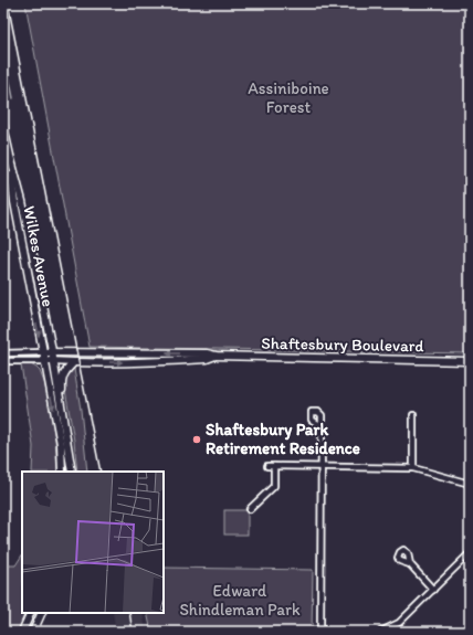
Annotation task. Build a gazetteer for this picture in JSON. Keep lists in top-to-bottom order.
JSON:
{
  "streets": {
    "main road": ["Wilkes Avenue", "Shaftesbury Boulevard"]
  },
  "crossings": [
    ["Wilkes Avenue", "Shaftesbury Boulevard"]
  ],
  "parks": ["Assiniboine Forest", "Edward Shindleman Park"],
  "places": ["Shaftesbury Park Retirement Residence"]
}
